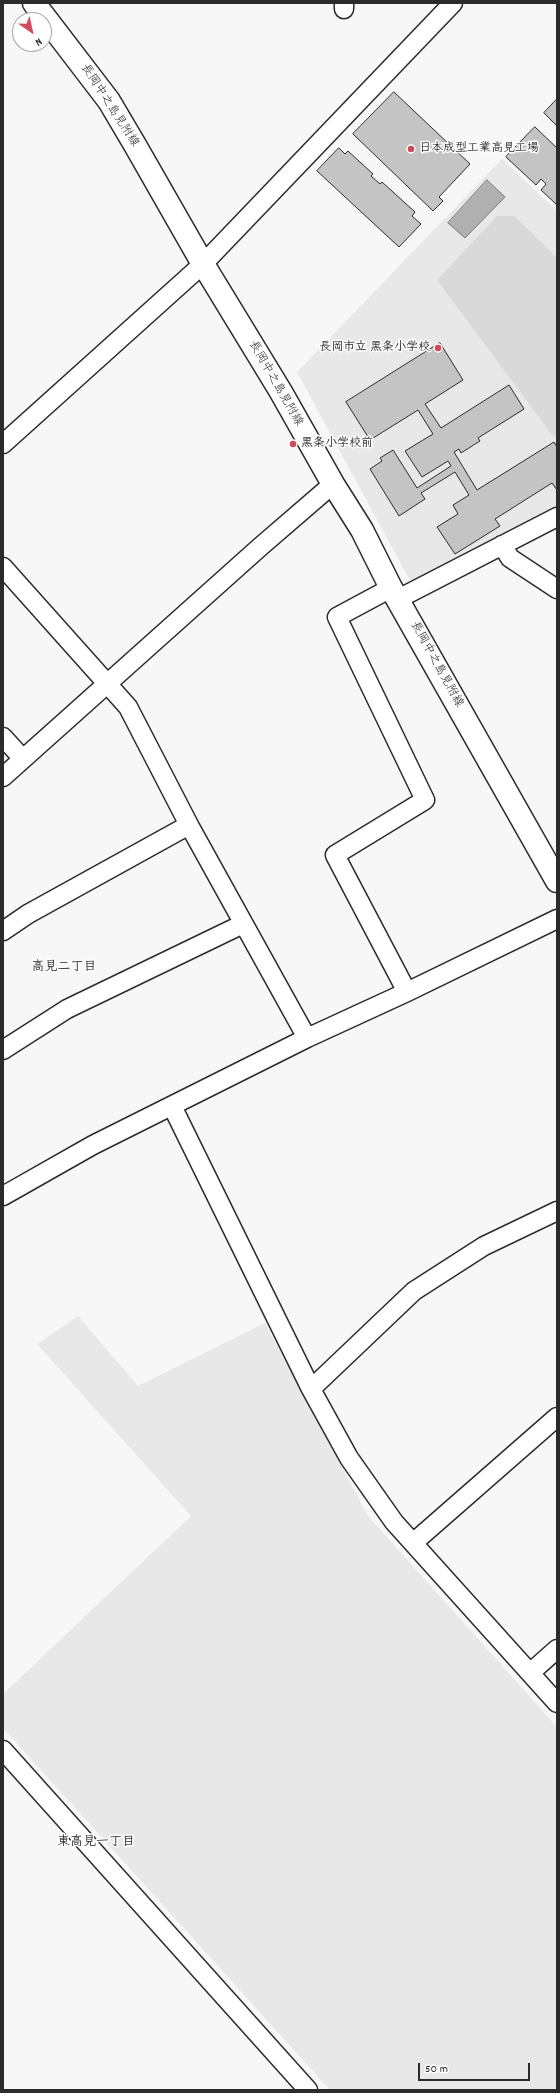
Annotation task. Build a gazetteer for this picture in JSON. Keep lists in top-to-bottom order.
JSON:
{
  "streets": {
    "main road": ["長岡中之島見附線"]
  },
  "districts": ["高見二丁目", "東高見一丁目"],
  "places": ["日本成型工業高見工場", "長岡市立 黒条小学校", "黒条小学校前"],
  "scale_bar": "50 m",
  "north": "bottom right"
}
